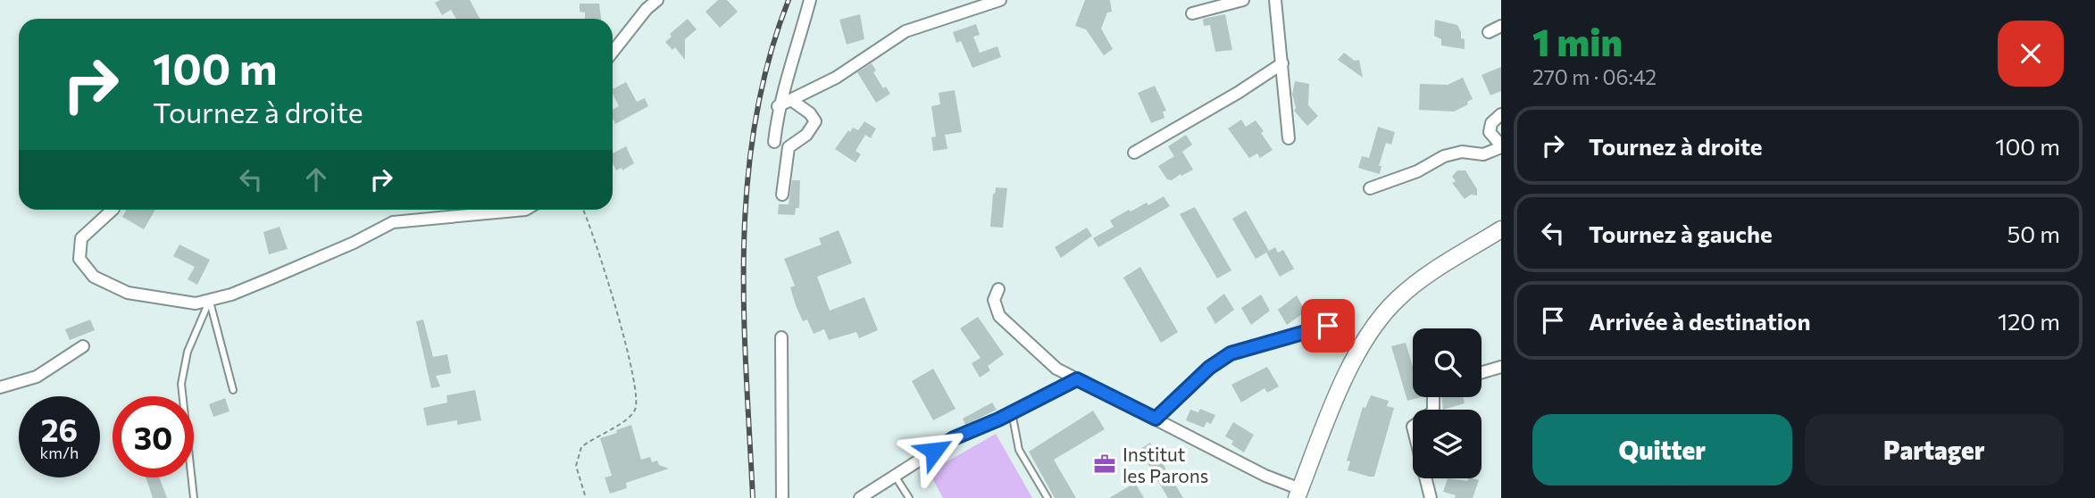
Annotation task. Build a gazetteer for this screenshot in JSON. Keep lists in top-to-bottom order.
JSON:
{
  "places": {
    "office": ["Institut les Parons"]
  },
  "page": {
    "heading": ["1 min", "270 m · 06:42"],
    "turn": ["100 m", "Tournez à droite"],
    "list": [
      {
        "name": "Tournez à droite",
        "value": "100 m"
      },
      {
        "name": "Tournez à gauche",
        "value": "50 m"
      },
      {
        "name": "Arrivée à destination",
        "value": "120 m"
      }
    ],
    "speed": "26 km/h",
    "limit": "30",
    "buttons": ["Quitter", "Partager"]
  }
}
